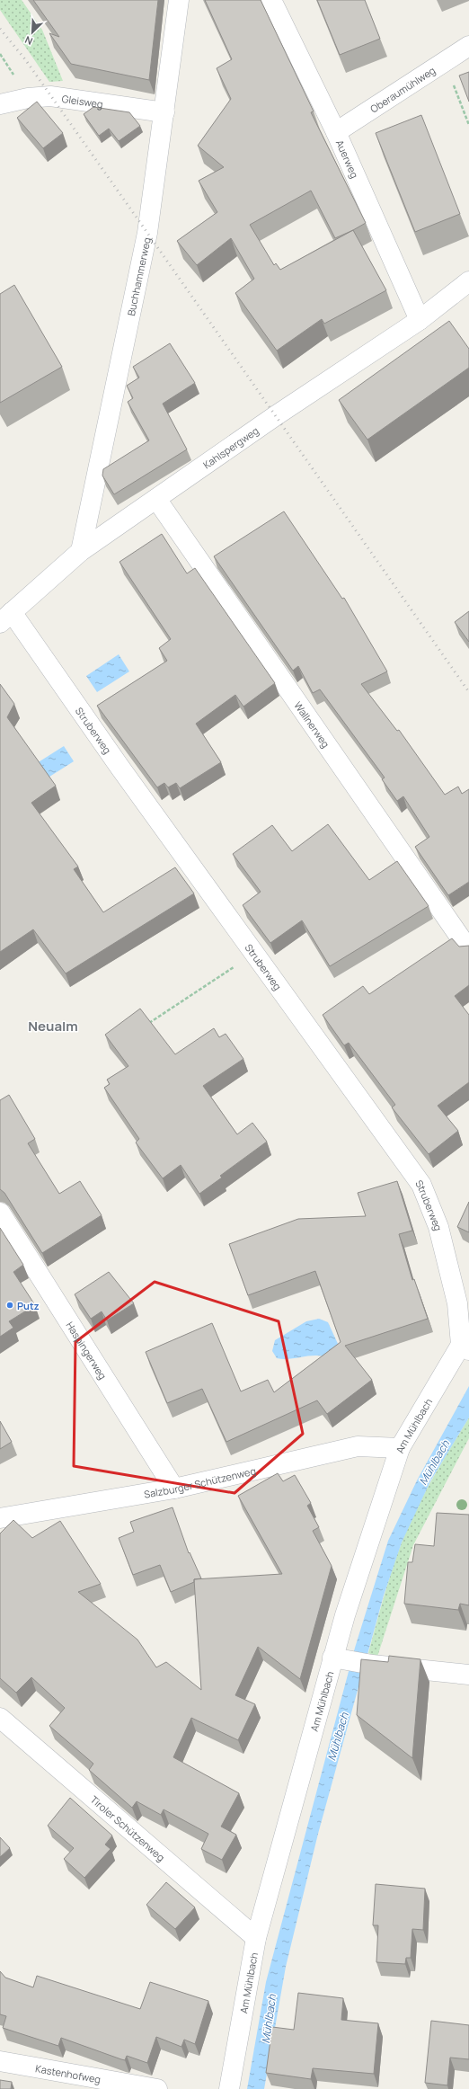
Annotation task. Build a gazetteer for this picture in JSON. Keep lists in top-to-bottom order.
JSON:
{
  "streets": {
    "street": [
      "Oberaumühlweg",
      "Gleisweg",
      "Auerweg",
      "Buchhammerweg",
      "Kahlspergweg",
      "Wallnerweg",
      "Struberweg",
      "Haspingerweg",
      "Am Mühlbach",
      "Salzburger Schützenweg",
      "Tiroler Schützenweg",
      "Kastenhofweg"
    ]
  },
  "crossings": [
    ["Oberaumühlweg", "Auerweg"],
    ["Gleisweg", "Buchhammerweg"],
    ["Auerweg", "Kahlspergweg"],
    ["Buchhammerweg", "Kahlspergweg"],
    ["Kahlspergweg", "Wallnerweg"],
    ["Kahlspergweg", "Struberweg"],
    ["Struberweg", "Am Mühlbach"],
    ["Haspingerweg", "Salzburger Schützenweg"],
    ["Am Mühlbach", "Salzburger Schützenweg"],
    ["Am Mühlbach", "Tiroler Schützenweg"]
  ],
  "districts": ["Neualm"],
  "water": ["Mühlbach"],
  "places": ["Putz"],
  "north": "bottom left"
}
